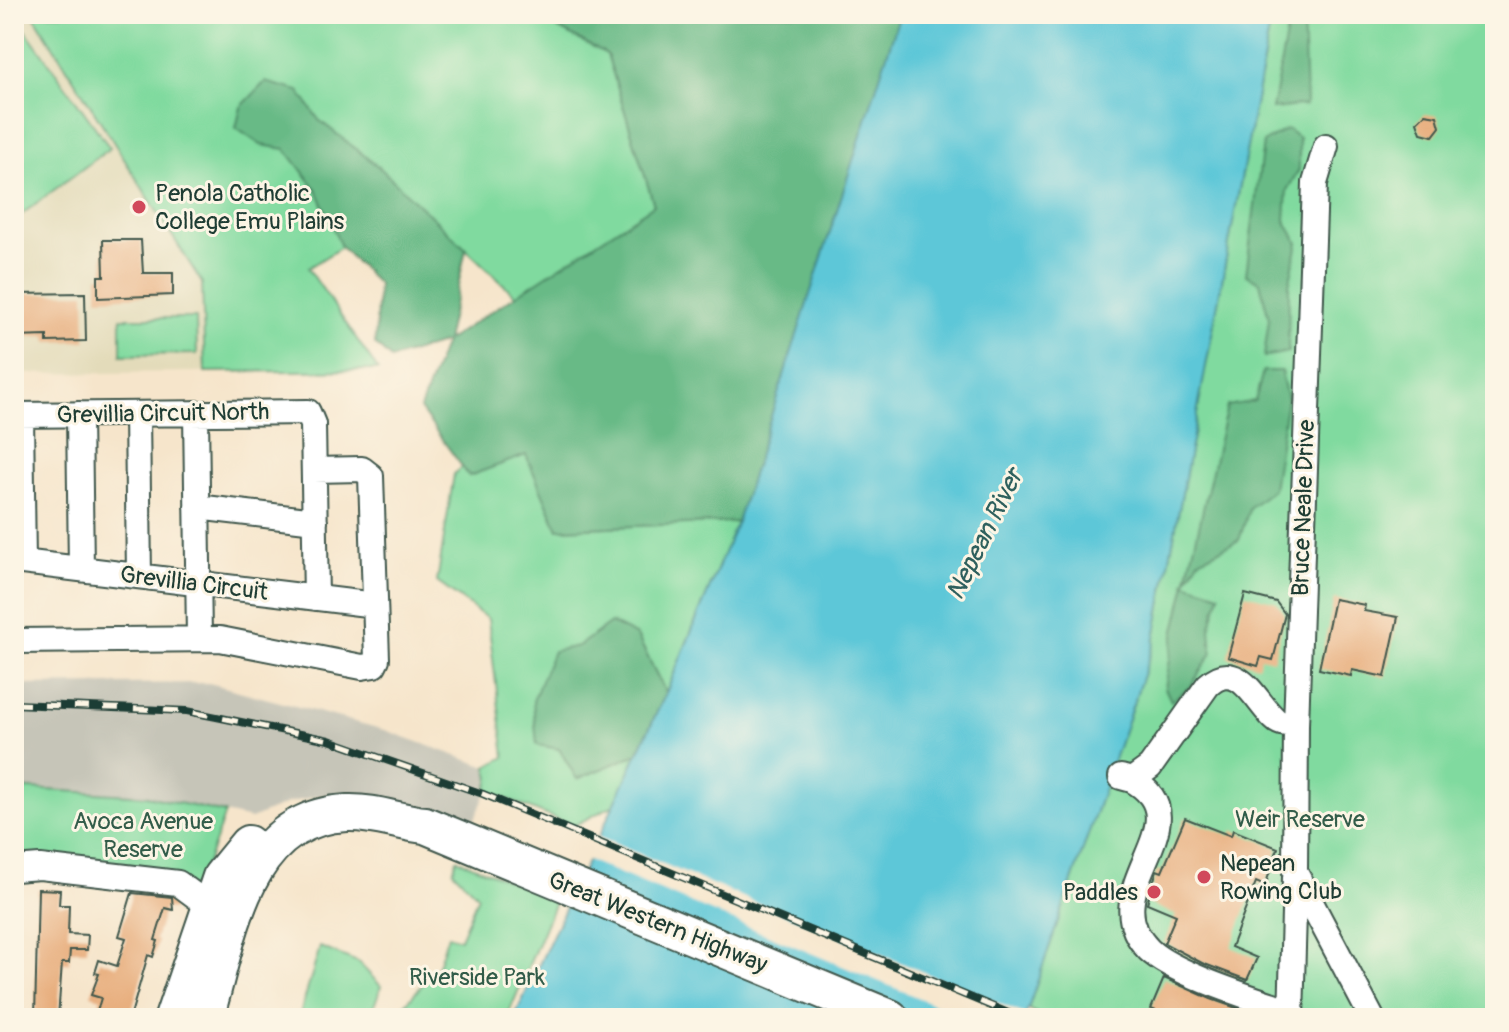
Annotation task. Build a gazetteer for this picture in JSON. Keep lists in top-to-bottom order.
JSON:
{
  "streets": {
    "highway": ["Great Western Highway"],
    "street": ["Grevillia Circuit North", "Bruce Neale Drive", "Grevillia Circuit"]
  },
  "water": ["Nepean River"],
  "parks": ["Weir Reserve", "Avoca Avenue Reserve", "Riverside Park"],
  "places": ["Penola Catholic College Emu Plains", "Nepean Rowing Club", "Paddles"]
}
